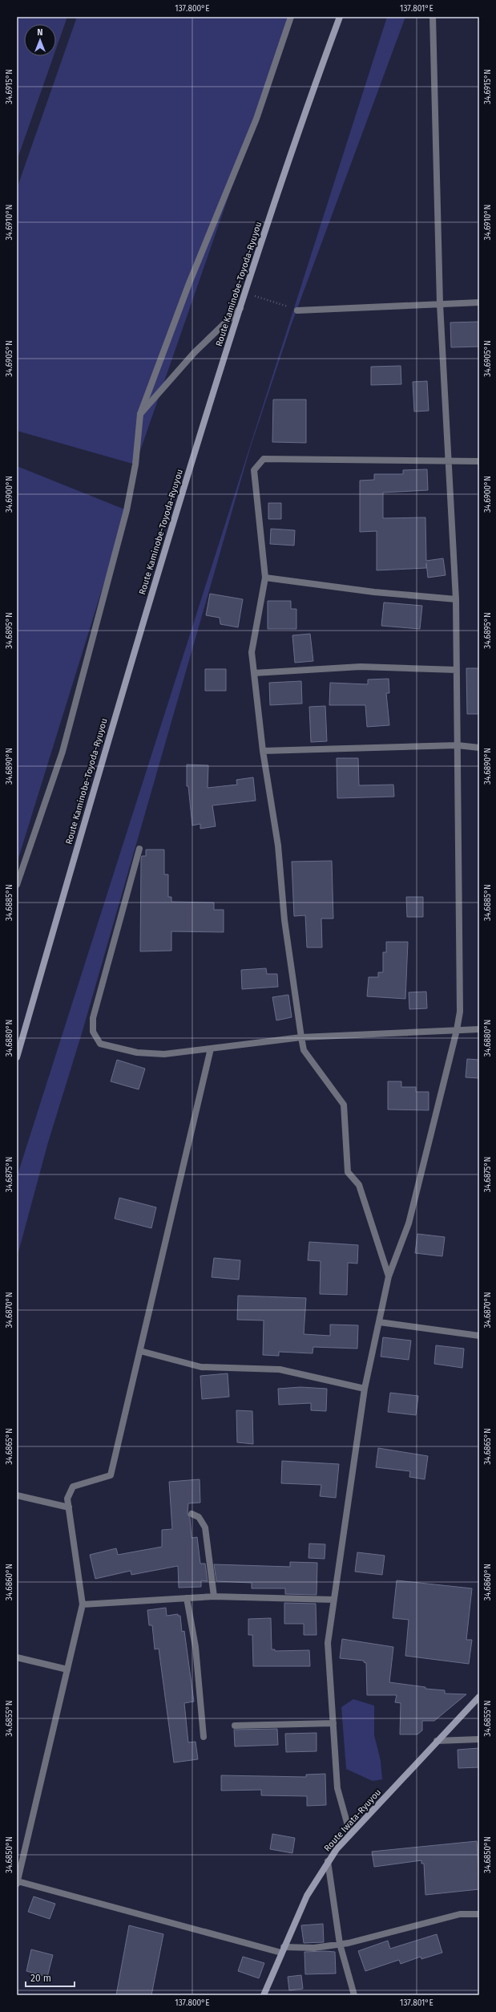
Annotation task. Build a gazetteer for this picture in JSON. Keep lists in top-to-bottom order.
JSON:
{
  "streets": {
    "main road": ["Route Kaminobe-Toyoda-Ryuyou", "Route Iwata-Ryuyou"]
  },
  "scale_bar": "20 m",
  "north": "top",
  "coordinates": [
    "137.800°E",
    "137.801°E",
    "34.6915°N",
    "34.6910°N",
    "34.6905°N",
    "34.6900°N",
    "34.6895°N",
    "34.6890°N",
    "34.6885°N",
    "34.6880°N",
    "34.6875°N",
    "34.6870°N",
    "34.6865°N",
    "34.6860°N",
    "34.6855°N",
    "34.6850°N"
  ]
}
